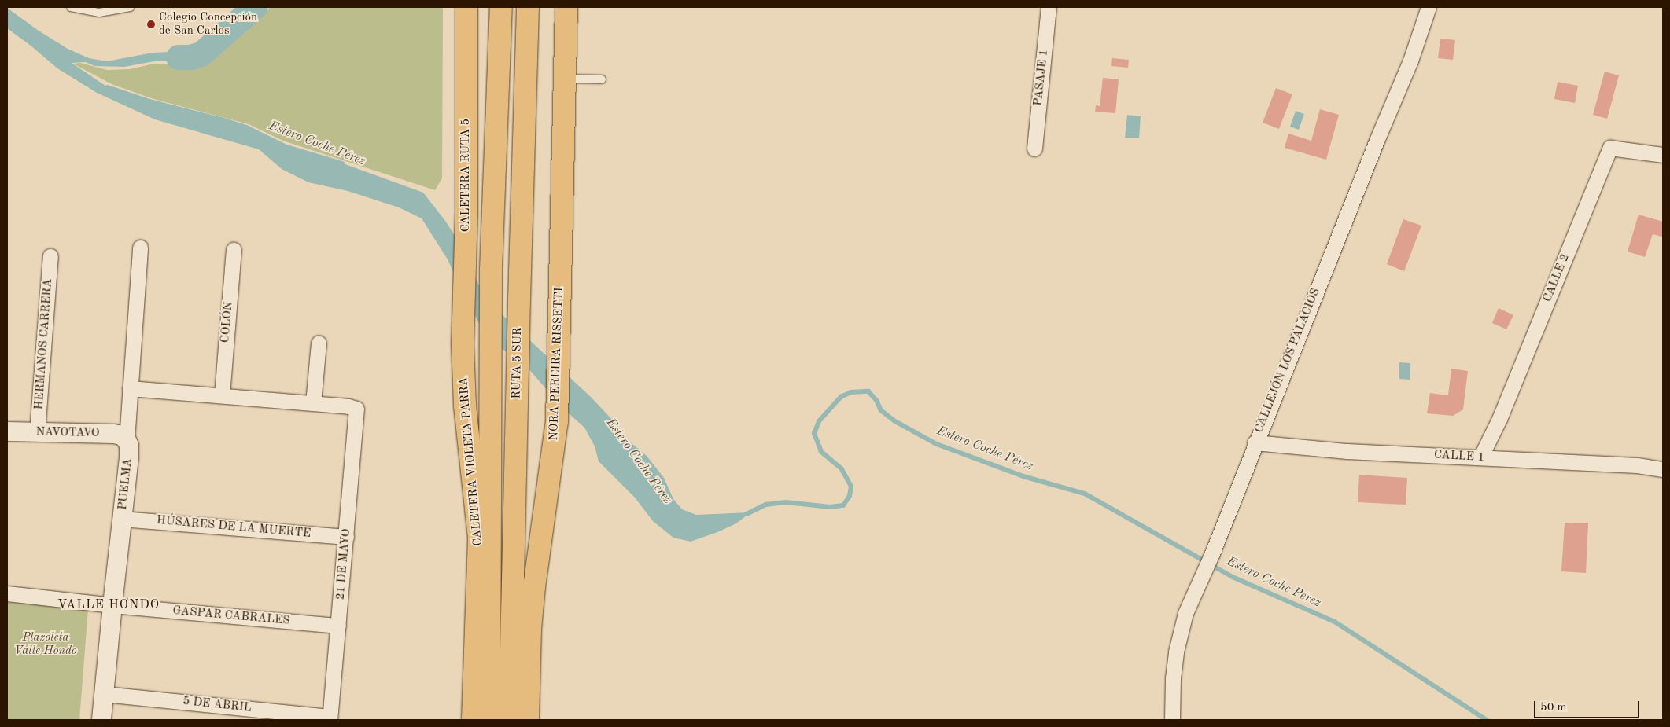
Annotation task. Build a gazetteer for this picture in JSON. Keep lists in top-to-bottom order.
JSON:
{
  "streets": {
    "main road": [
      "CALETERA RUTA 5",
      "RUTA 5 SUR",
      "NORA PEREIRA RISSETTI",
      "CALETERA VIOLETA PARRA"
    ],
    "street": [
      "PASAJE 1",
      "CALLE 2",
      "COLÓN",
      "HERMANOS CARRERA",
      "CALLEJÓN LOS PALACIOS",
      "NAVOTAVO",
      "CALLE 1",
      "PUELMA",
      "HÚSARES DE LA MUERTE",
      "21 DE MAYO",
      "GASPAR CABRALES",
      "5 DE ABRIL"
    ]
  },
  "crossings": [
    ["CALETERA RUTA 5", "CALETERA VIOLETA PARRA"],
    ["CALLE 2", "CALLE 1"],
    ["HERMANOS CARRERA", "NAVOTAVO"],
    ["CALLEJÓN LOS PALACIOS", "CALLE 1"],
    ["NAVOTAVO", "PUELMA"],
    ["PUELMA", "HÚSARES DE LA MUERTE"],
    ["PUELMA", "GASPAR CABRALES"],
    ["PUELMA", "5 DE ABRIL"],
    ["HÚSARES DE LA MUERTE", "21 DE MAYO"],
    ["21 DE MAYO", "GASPAR CABRALES"],
    ["21 DE MAYO", "5 DE ABRIL"]
  ],
  "districts": ["VALLE HONDO"],
  "water": ["Estero Coche Pérez"],
  "parks": ["Plazoleta Valle Hondo"],
  "places": ["Colegio Concepción de San Carlos"],
  "scale_bar": "50 m"
}
